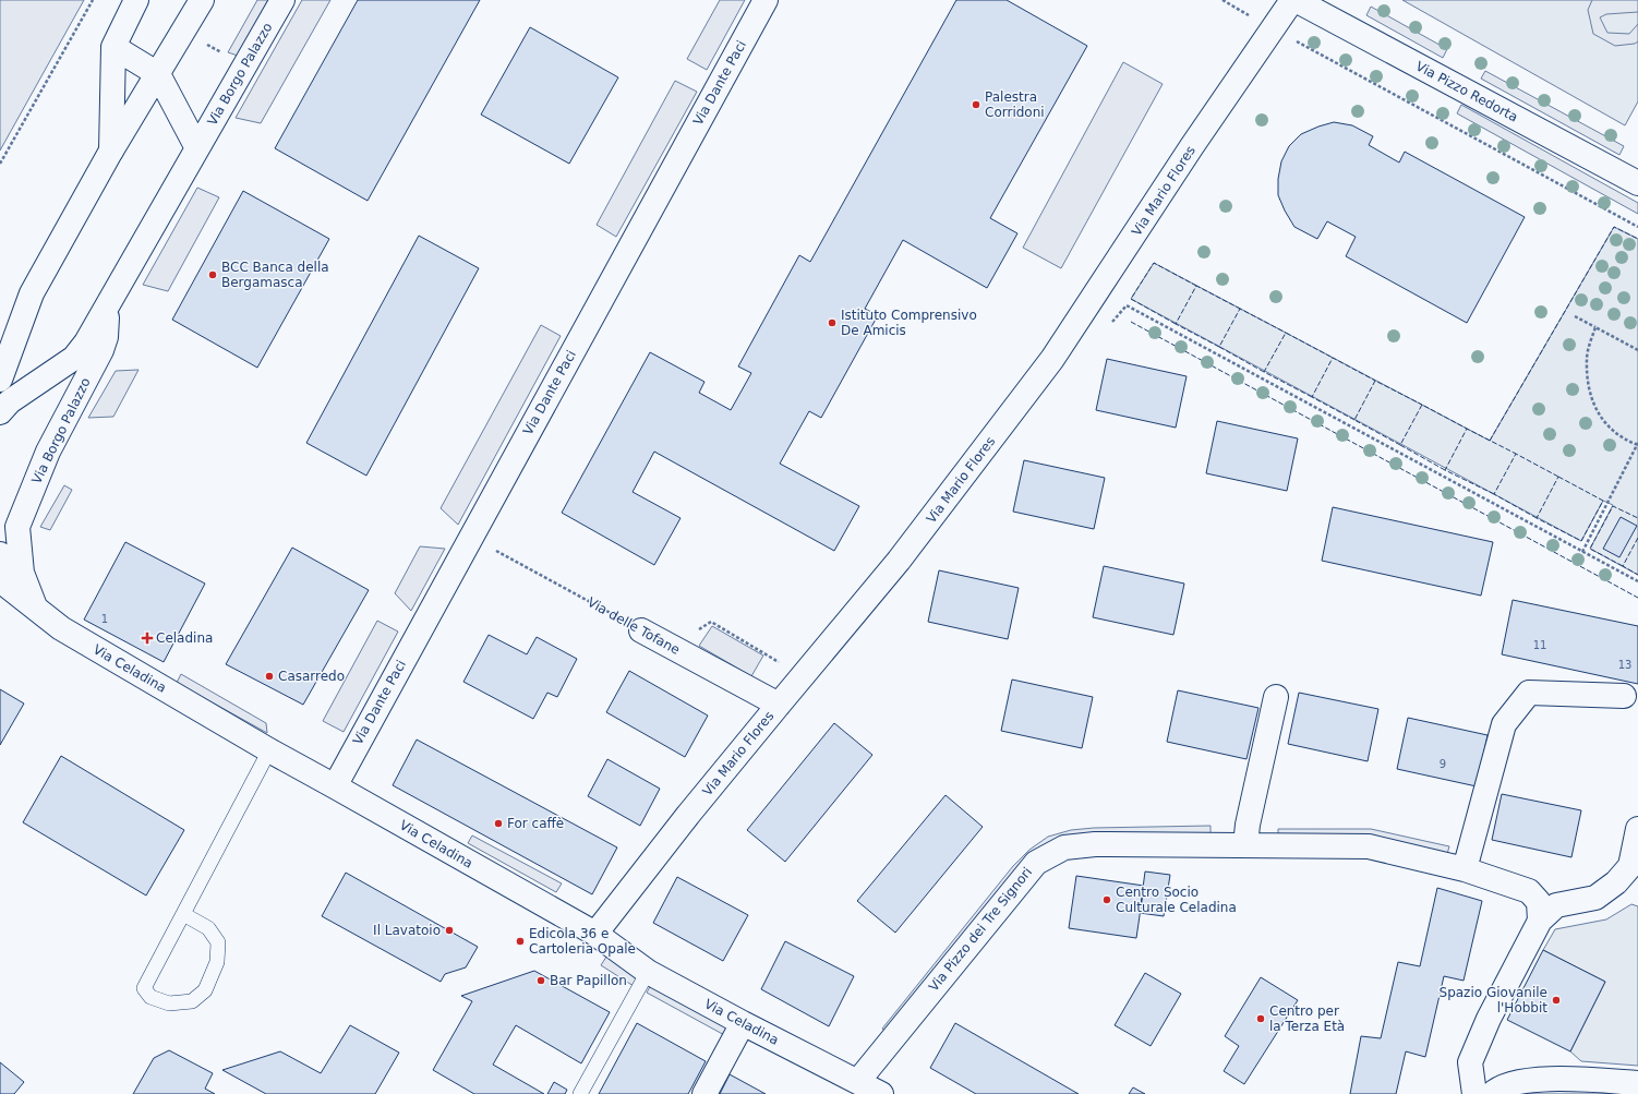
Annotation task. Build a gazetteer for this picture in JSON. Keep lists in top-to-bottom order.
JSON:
{
  "streets": {
    "street": [
      "Via Borgo Palazzo",
      "Via Dante Paci",
      "Via Pizzo Redorta",
      "Via Mario Flores",
      "Via delle Tofane",
      "Via Celadina",
      "Via Pizzo dei Tre Signori"
    ]
  },
  "crossings": [
    ["Via Borgo Palazzo", "Via Celadina"],
    ["Via Dante Paci", "Via Celadina"],
    ["Via Pizzo Redorta", "Via Mario Flores"],
    ["Via Mario Flores", "Via delle Tofane"],
    ["Via Mario Flores", "Via Celadina"],
    ["Via Celadina", "Via Pizzo dei Tre Signori"]
  ],
  "places": {
    "other": [
      "Palestra Corridoni",
      "BCC Banca della Bergamasca",
      "Istituto Comprensivo De Amicis",
      "Casarredo",
      "For caffè",
      "Centro Socio Culturale Celadina",
      "Il Lavatoio",
      "Edicola 36 e Cartoleria Opale",
      "Bar Papillon",
      "Spazio Giovanile l'Hobbit",
      "Centro per la Terza Età"
    ],
    "health": ["Celadina"]
  },
  "house_numbers": [
    "1",
    "11",
    "13",
    "9"
  ]
}
